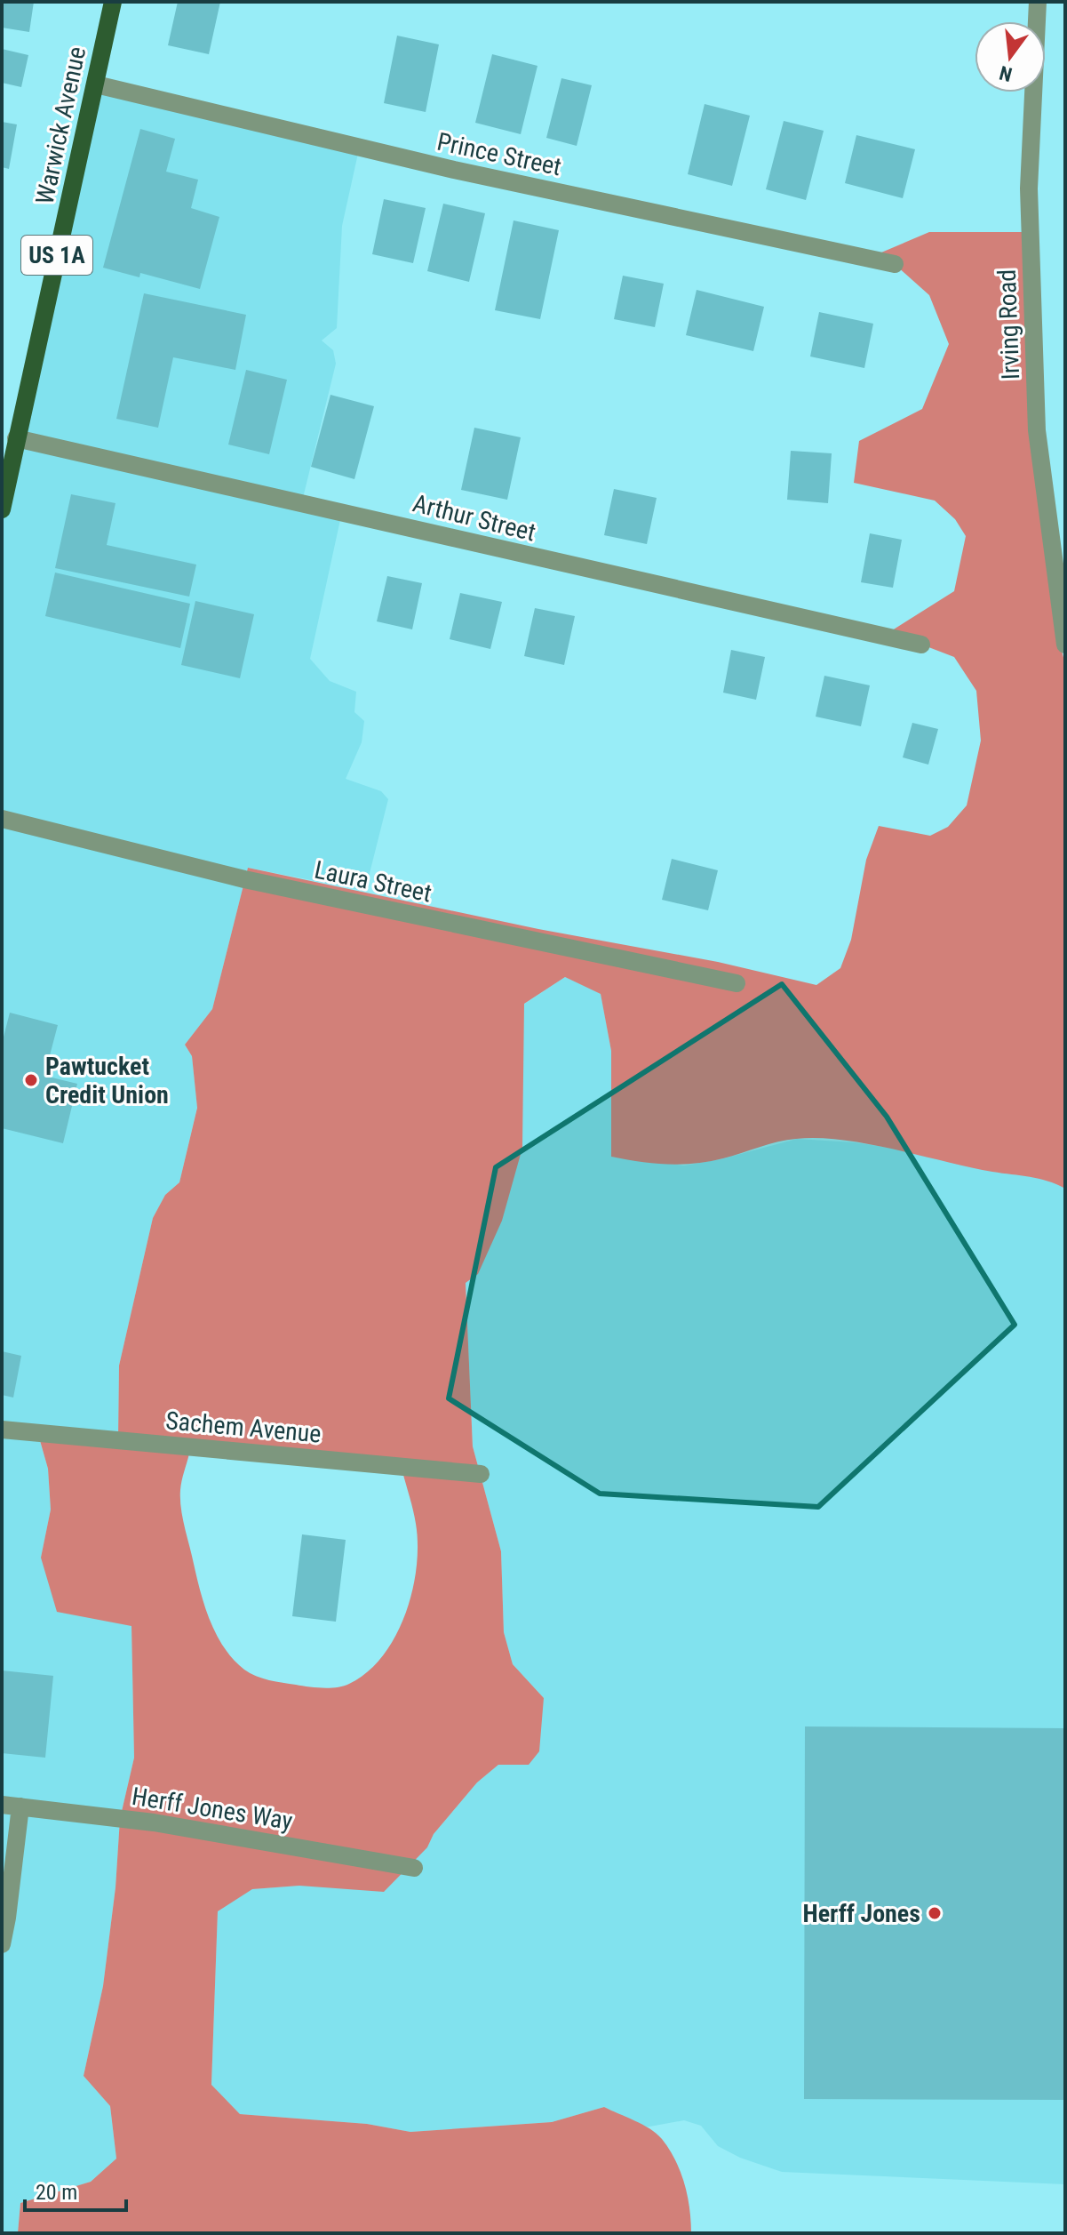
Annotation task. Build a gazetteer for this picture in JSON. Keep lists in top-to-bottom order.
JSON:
{
  "streets": {
    "main road": ["Warwick Avenue", "US 1A"],
    "street": [
      "Prince Street",
      "Irving Road",
      "Arthur Street",
      "Laura Street",
      "Sachem Avenue",
      "Herff Jones Way"
    ]
  },
  "crossings": [
    ["Warwick Avenue", "Prince Street"],
    ["Warwick Avenue", "Arthur Street"]
  ],
  "places": ["Pawtucket Credit Union", "Herff Jones"],
  "scale_bar": "20 m",
  "north": "bottom"
}
